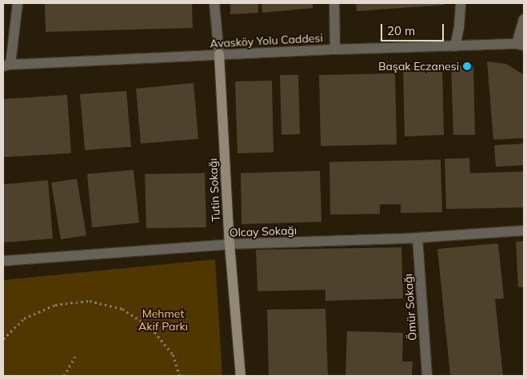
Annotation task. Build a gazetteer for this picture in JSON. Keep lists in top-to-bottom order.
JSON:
{
  "streets": {
    "main road": ["Tutin Sokağı"],
    "street": ["Avasköy Yolu Caddesi", "Olcay Sokağı", "Ömür Sokağı"]
  },
  "crossings": [
    ["Avasköy Yolu Caddesi", "Tutin Sokağı"],
    ["Tutin Sokağı", "Olcay Sokağı"],
    ["Olcay Sokağı", "Ömür Sokağı"]
  ],
  "parks": ["Mehmet Akif Parkı"],
  "places": ["Başak Eczanesi"],
  "scale_bar": "20 m"
}
